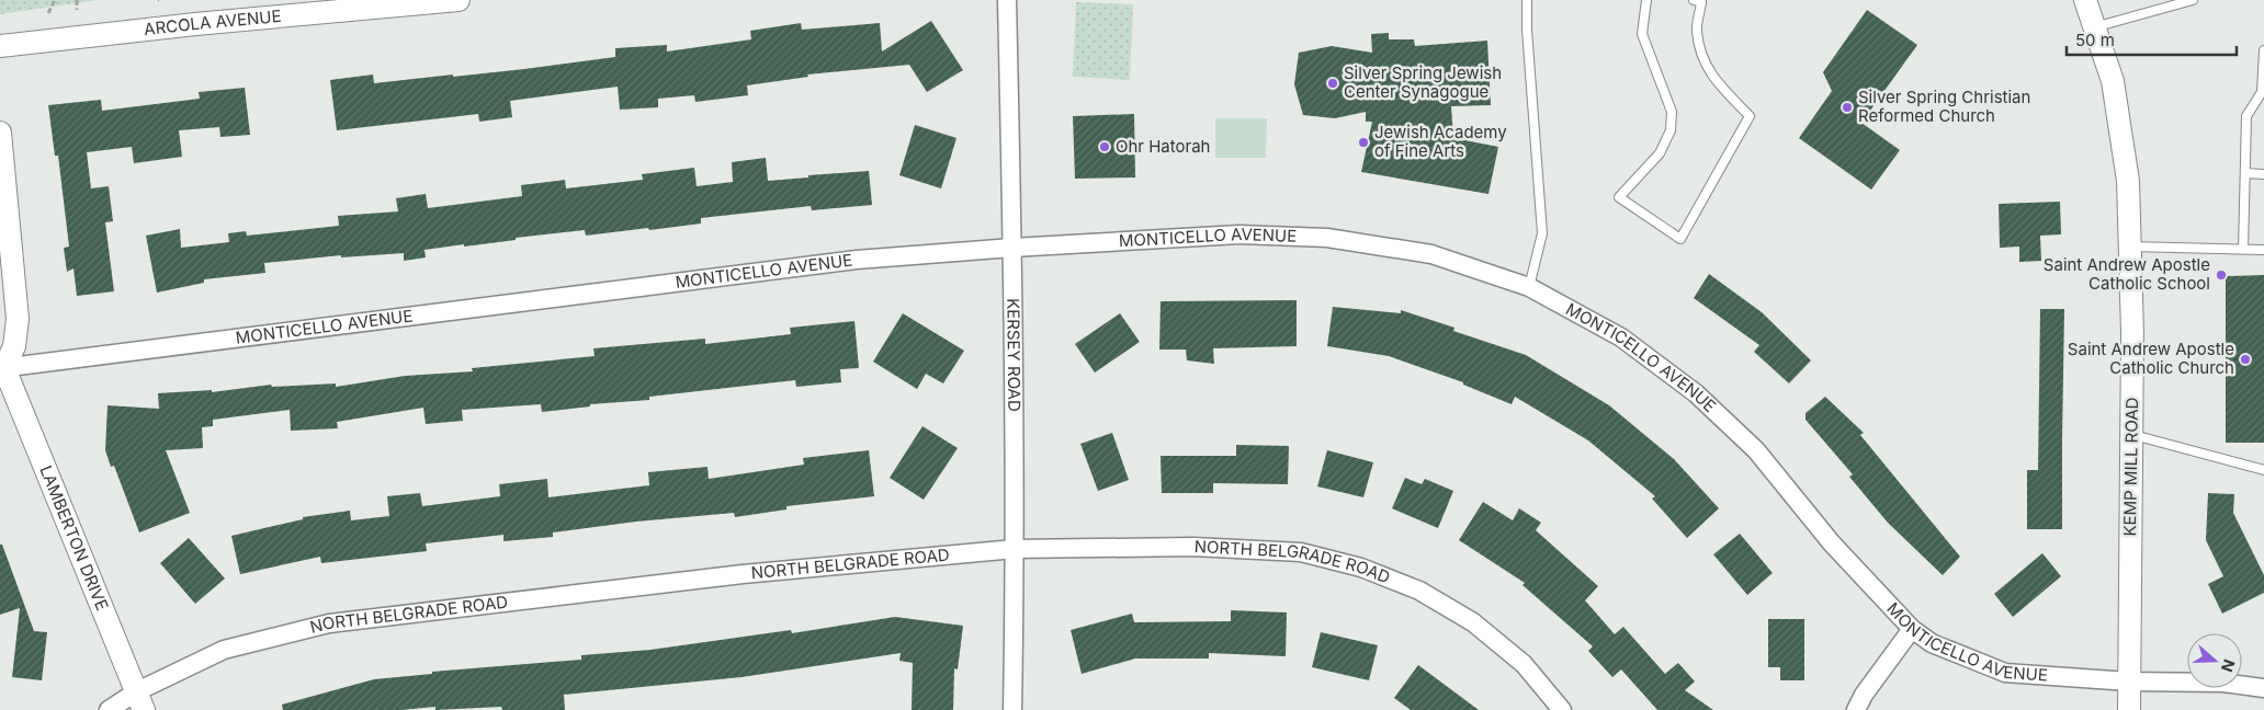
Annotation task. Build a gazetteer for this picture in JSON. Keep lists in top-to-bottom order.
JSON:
{
  "streets": {
    "street": [
      "ARCOLA AVENUE",
      "MONTICELLO AVENUE",
      "KERSEY ROAD",
      "KEMP MILL ROAD",
      "LAMBERTON DRIVE",
      "NORTH BELGRADE ROAD"
    ]
  },
  "crossings": [
    ["MONTICELLO AVENUE", "KERSEY ROAD"],
    ["MONTICELLO AVENUE", "KEMP MILL ROAD"],
    ["MONTICELLO AVENUE", "LAMBERTON DRIVE"],
    ["KERSEY ROAD", "NORTH BELGRADE ROAD"],
    ["LAMBERTON DRIVE", "NORTH BELGRADE ROAD"]
  ],
  "places": [
    "Silver Spring Jewish Center Synagogue",
    "Silver Spring Christian Reformed Church",
    "Jewish Academy of Fine Arts",
    "Ohr Hatorah",
    "Saint Andrew Apostle Catholic School",
    "Saint Andrew Apostle Catholic Church"
  ],
  "scale_bar": "50 m",
  "north": "right"
}
